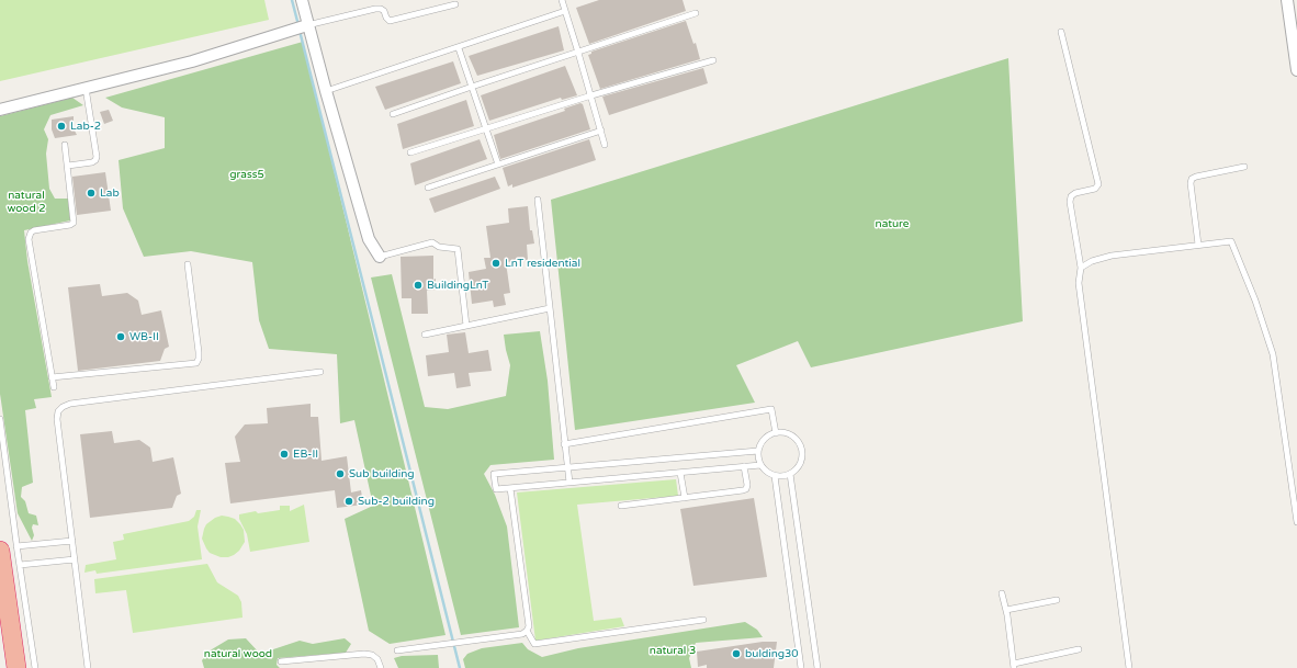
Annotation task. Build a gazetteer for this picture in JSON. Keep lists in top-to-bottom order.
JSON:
{
  "parks": [
    "grass5",
    "natural wood 2",
    "nature",
    "natural 3",
    "natural wood"
  ],
  "places": [
    "Lab-2",
    "Lab",
    "LnT residential",
    "BuildingLnT",
    "WB-II",
    "EB-II",
    "Sub building",
    "Sub-2 building",
    "bulding30"
  ]
}
